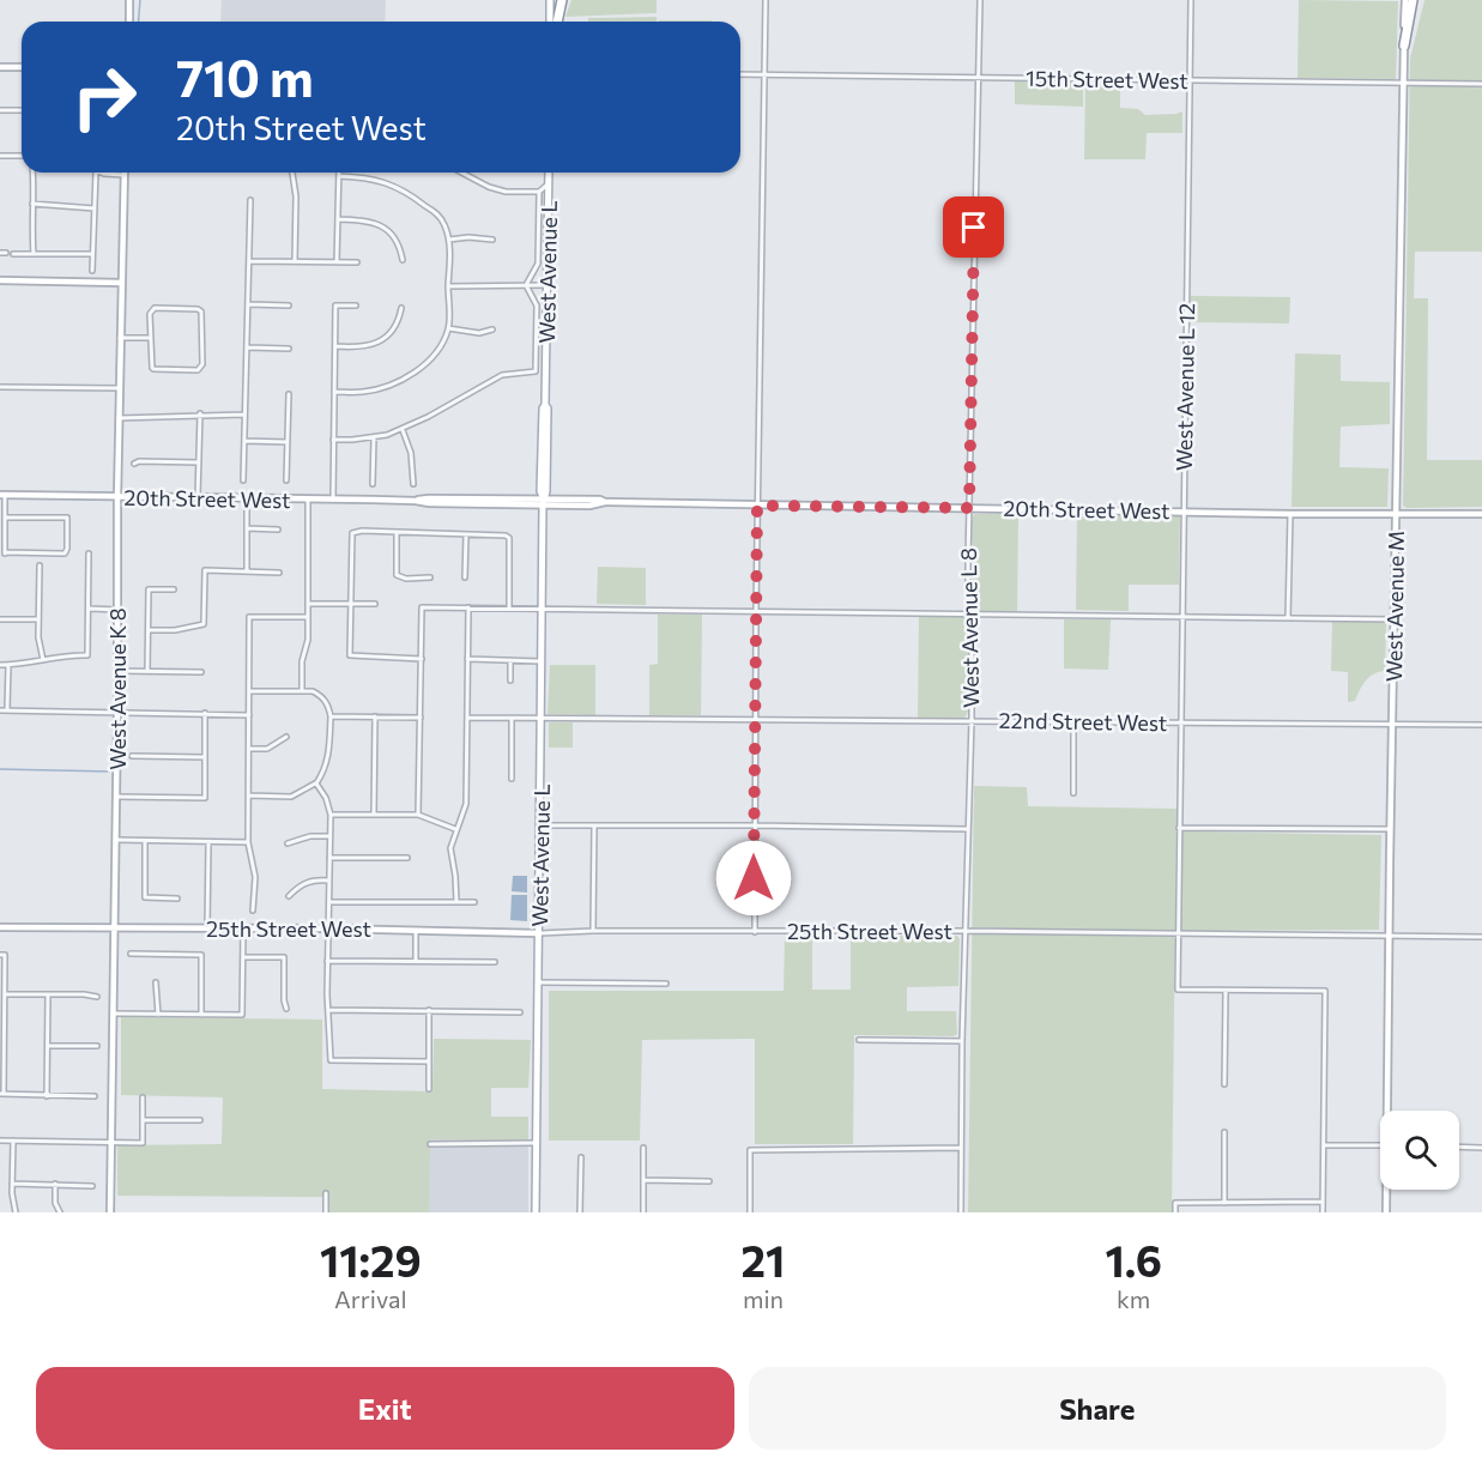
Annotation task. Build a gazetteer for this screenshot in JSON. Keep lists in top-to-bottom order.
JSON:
{
  "streets": {
    "main road": [
      "West Avenue L",
      "20th Street West",
      "West Avenue M",
      "West Avenue K 8",
      "25th Street West"
    ],
    "street": [
      "15th Street West",
      "West Avenue L 12",
      "West Avenue L 8",
      "22nd Street West"
    ]
  },
  "crossings": [
    ["15th Street West", "West Avenue L 12"],
    ["15th Street West", "West Avenue M"],
    ["15th Street West", "West Avenue L 8"],
    ["West Avenue L", "20th Street West"],
    ["West Avenue L", "22nd Street West"],
    ["West Avenue L", "25th Street West"],
    ["West Avenue L 12", "20th Street West"],
    ["West Avenue L 12", "22nd Street West"],
    ["West Avenue L 12", "25th Street West"],
    ["20th Street West", "West Avenue M"],
    ["20th Street West", "West Avenue L 8"],
    ["20th Street West", "West Avenue K 8"],
    ["West Avenue M", "22nd Street West"],
    ["West Avenue M", "25th Street West"],
    ["West Avenue L 8", "22nd Street West"],
    ["West Avenue L 8", "25th Street West"],
    ["West Avenue K 8", "25th Street West"]
  ],
  "page": {
    "turn": ["710 m", "20th Street West"],
    "eta": [
      "11:29",
      "Arrival",
      "21",
      "min",
      "1.6",
      "km"
    ],
    "buttons": ["Exit", "Share"]
  }
}
